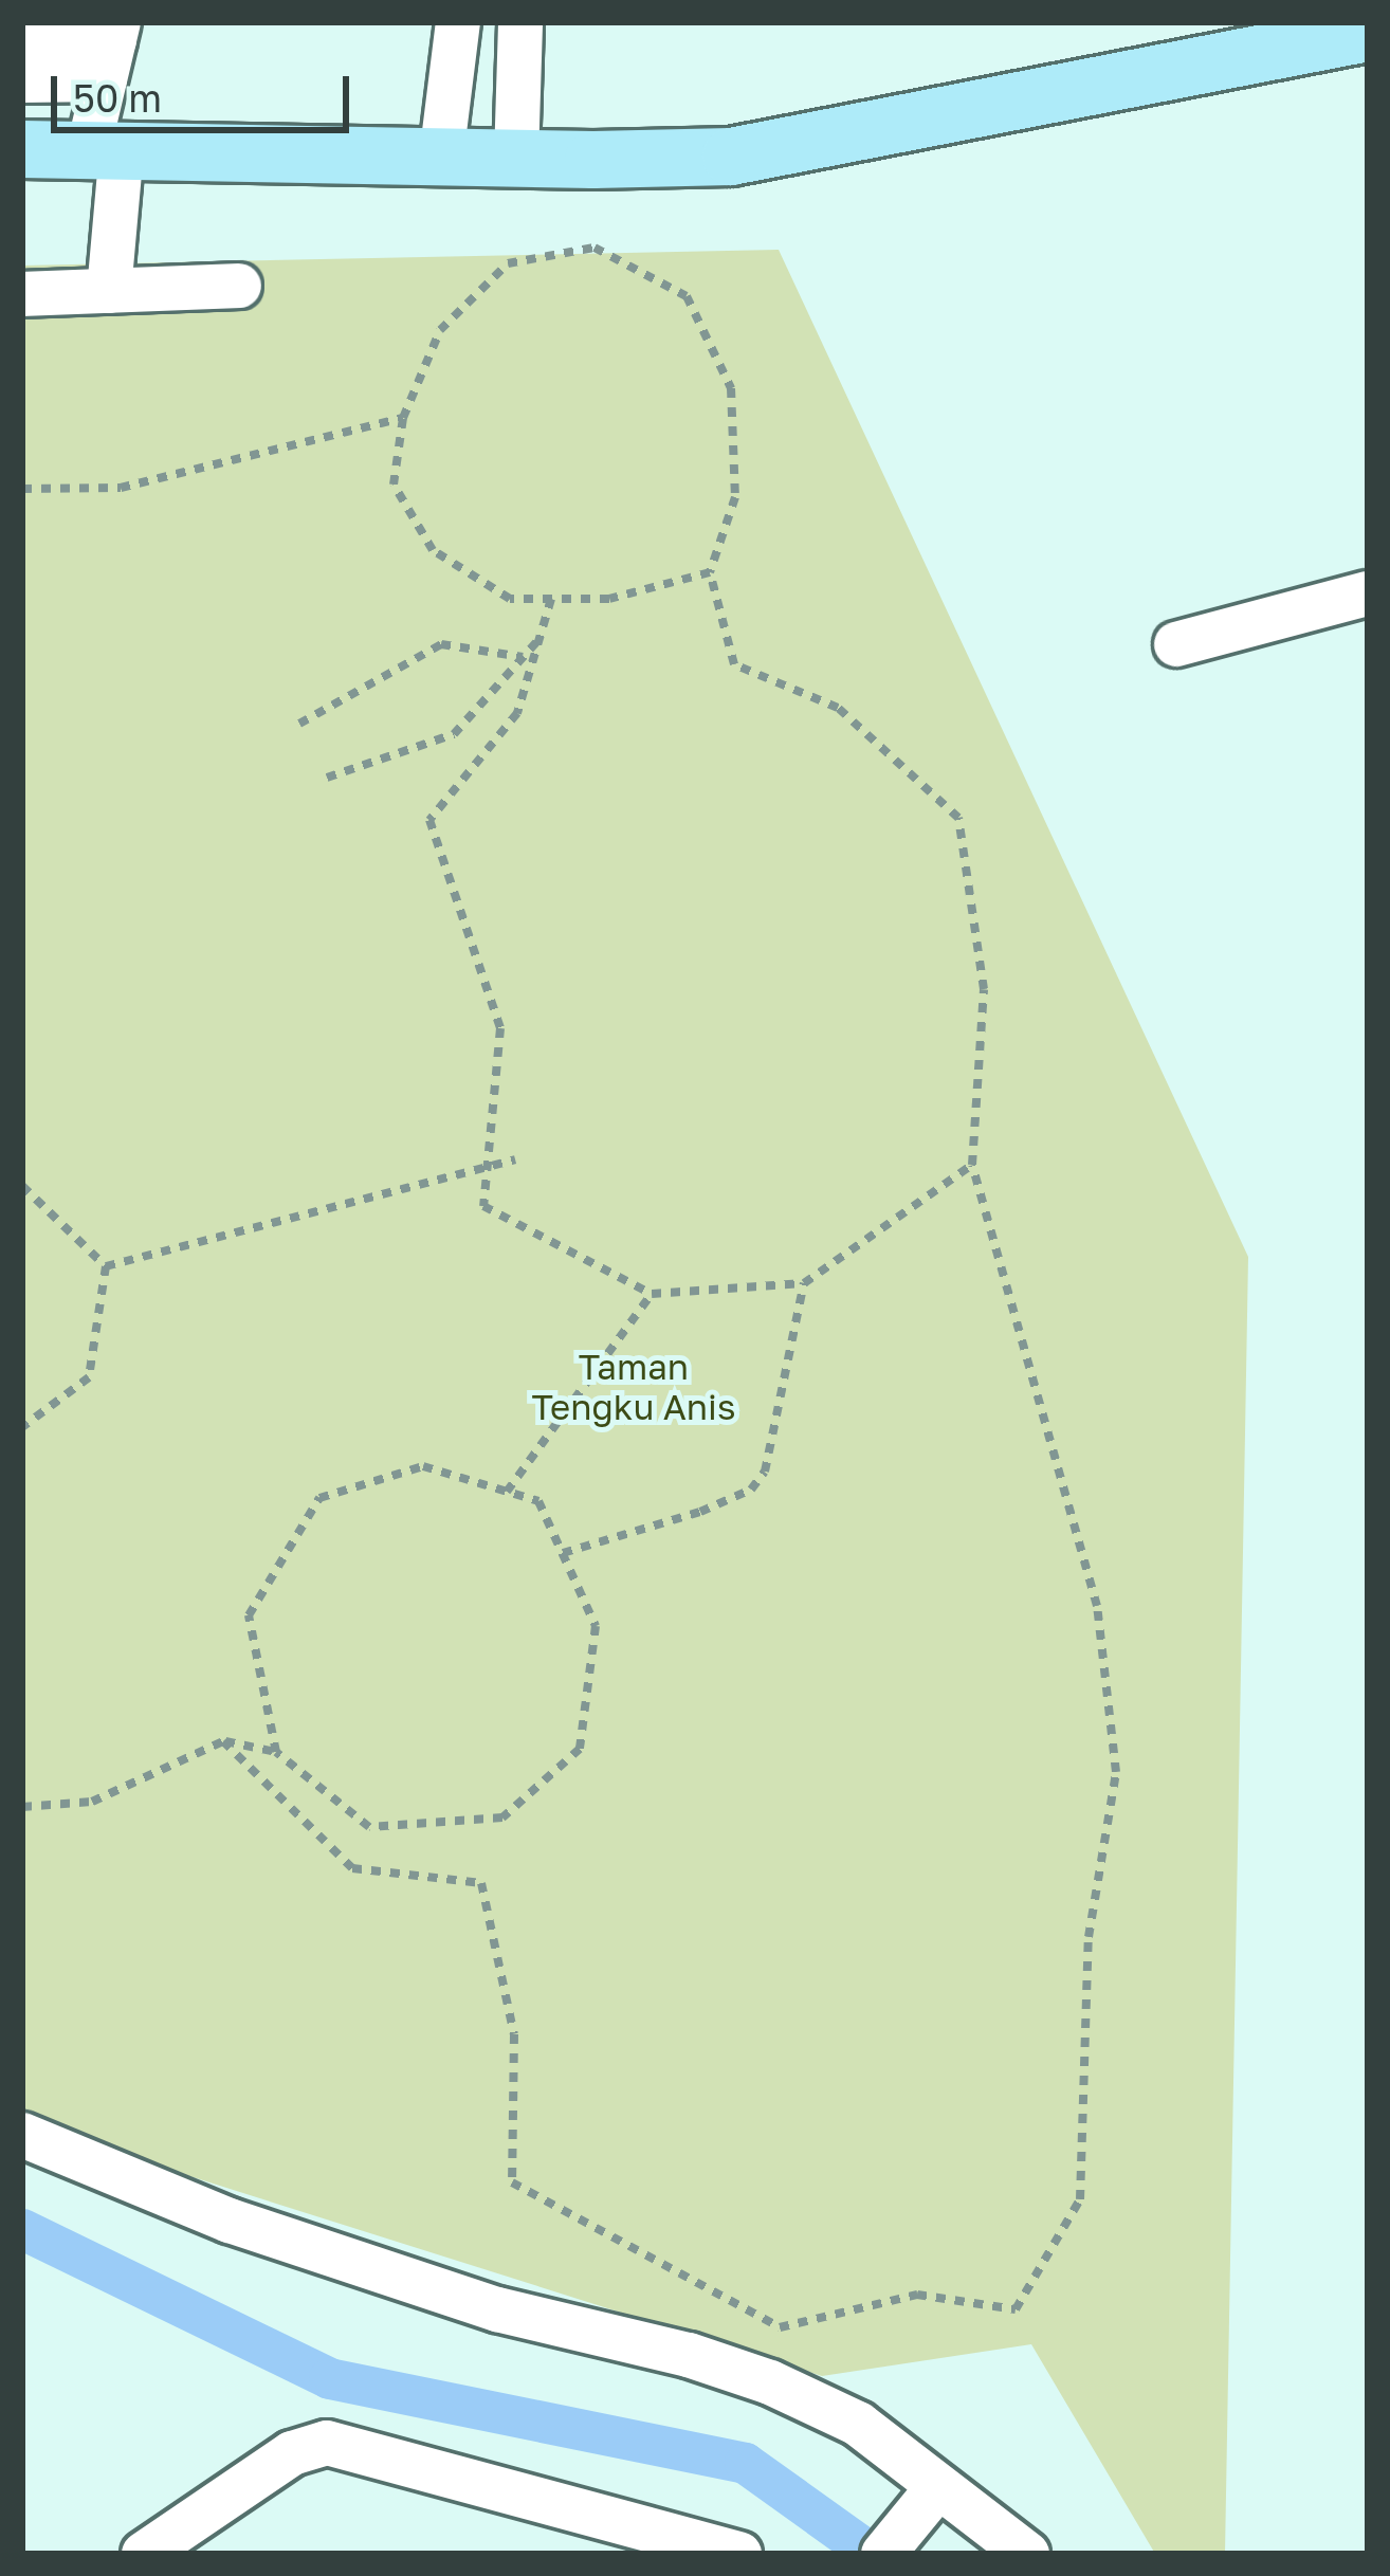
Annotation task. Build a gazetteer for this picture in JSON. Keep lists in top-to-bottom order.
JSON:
{
  "parks": ["Taman Tengku Anis"],
  "scale_bar": "50 m"
}
